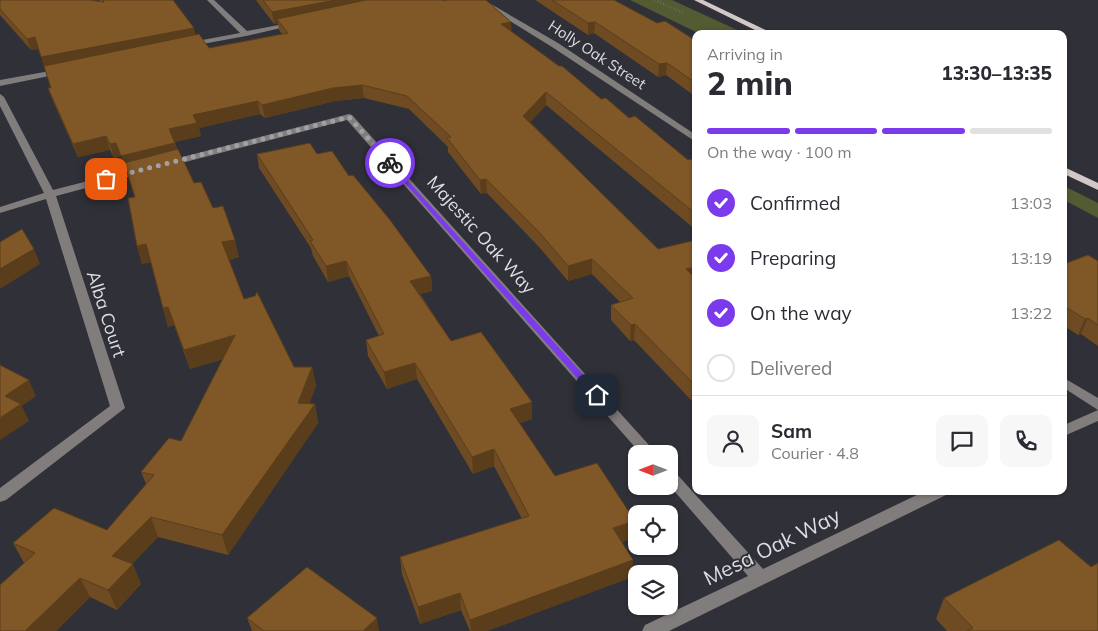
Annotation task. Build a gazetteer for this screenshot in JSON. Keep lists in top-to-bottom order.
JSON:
{
  "streets": {
    "street": [
      "Holly Oak Street",
      "Majestic Oak Way",
      "Alba Court",
      "Mesa Oak Way"
    ]
  },
  "crossings": [
    ["Majestic Oak Way", "Alba Court"]
  ],
  "north": "left",
  "page": {
    "heading": ["2 min", "Arriving in", "13:30–13:35"],
    "panel": ["Sam", "Courier · 4.8"],
    "bar": "On the way · 100 m",
    "list": [
      ["Confirmed", "13:03"],
      ["Preparing", "13:19"],
      ["On the way", "13:22"],
      "Delivered"
    ]
  }
}
